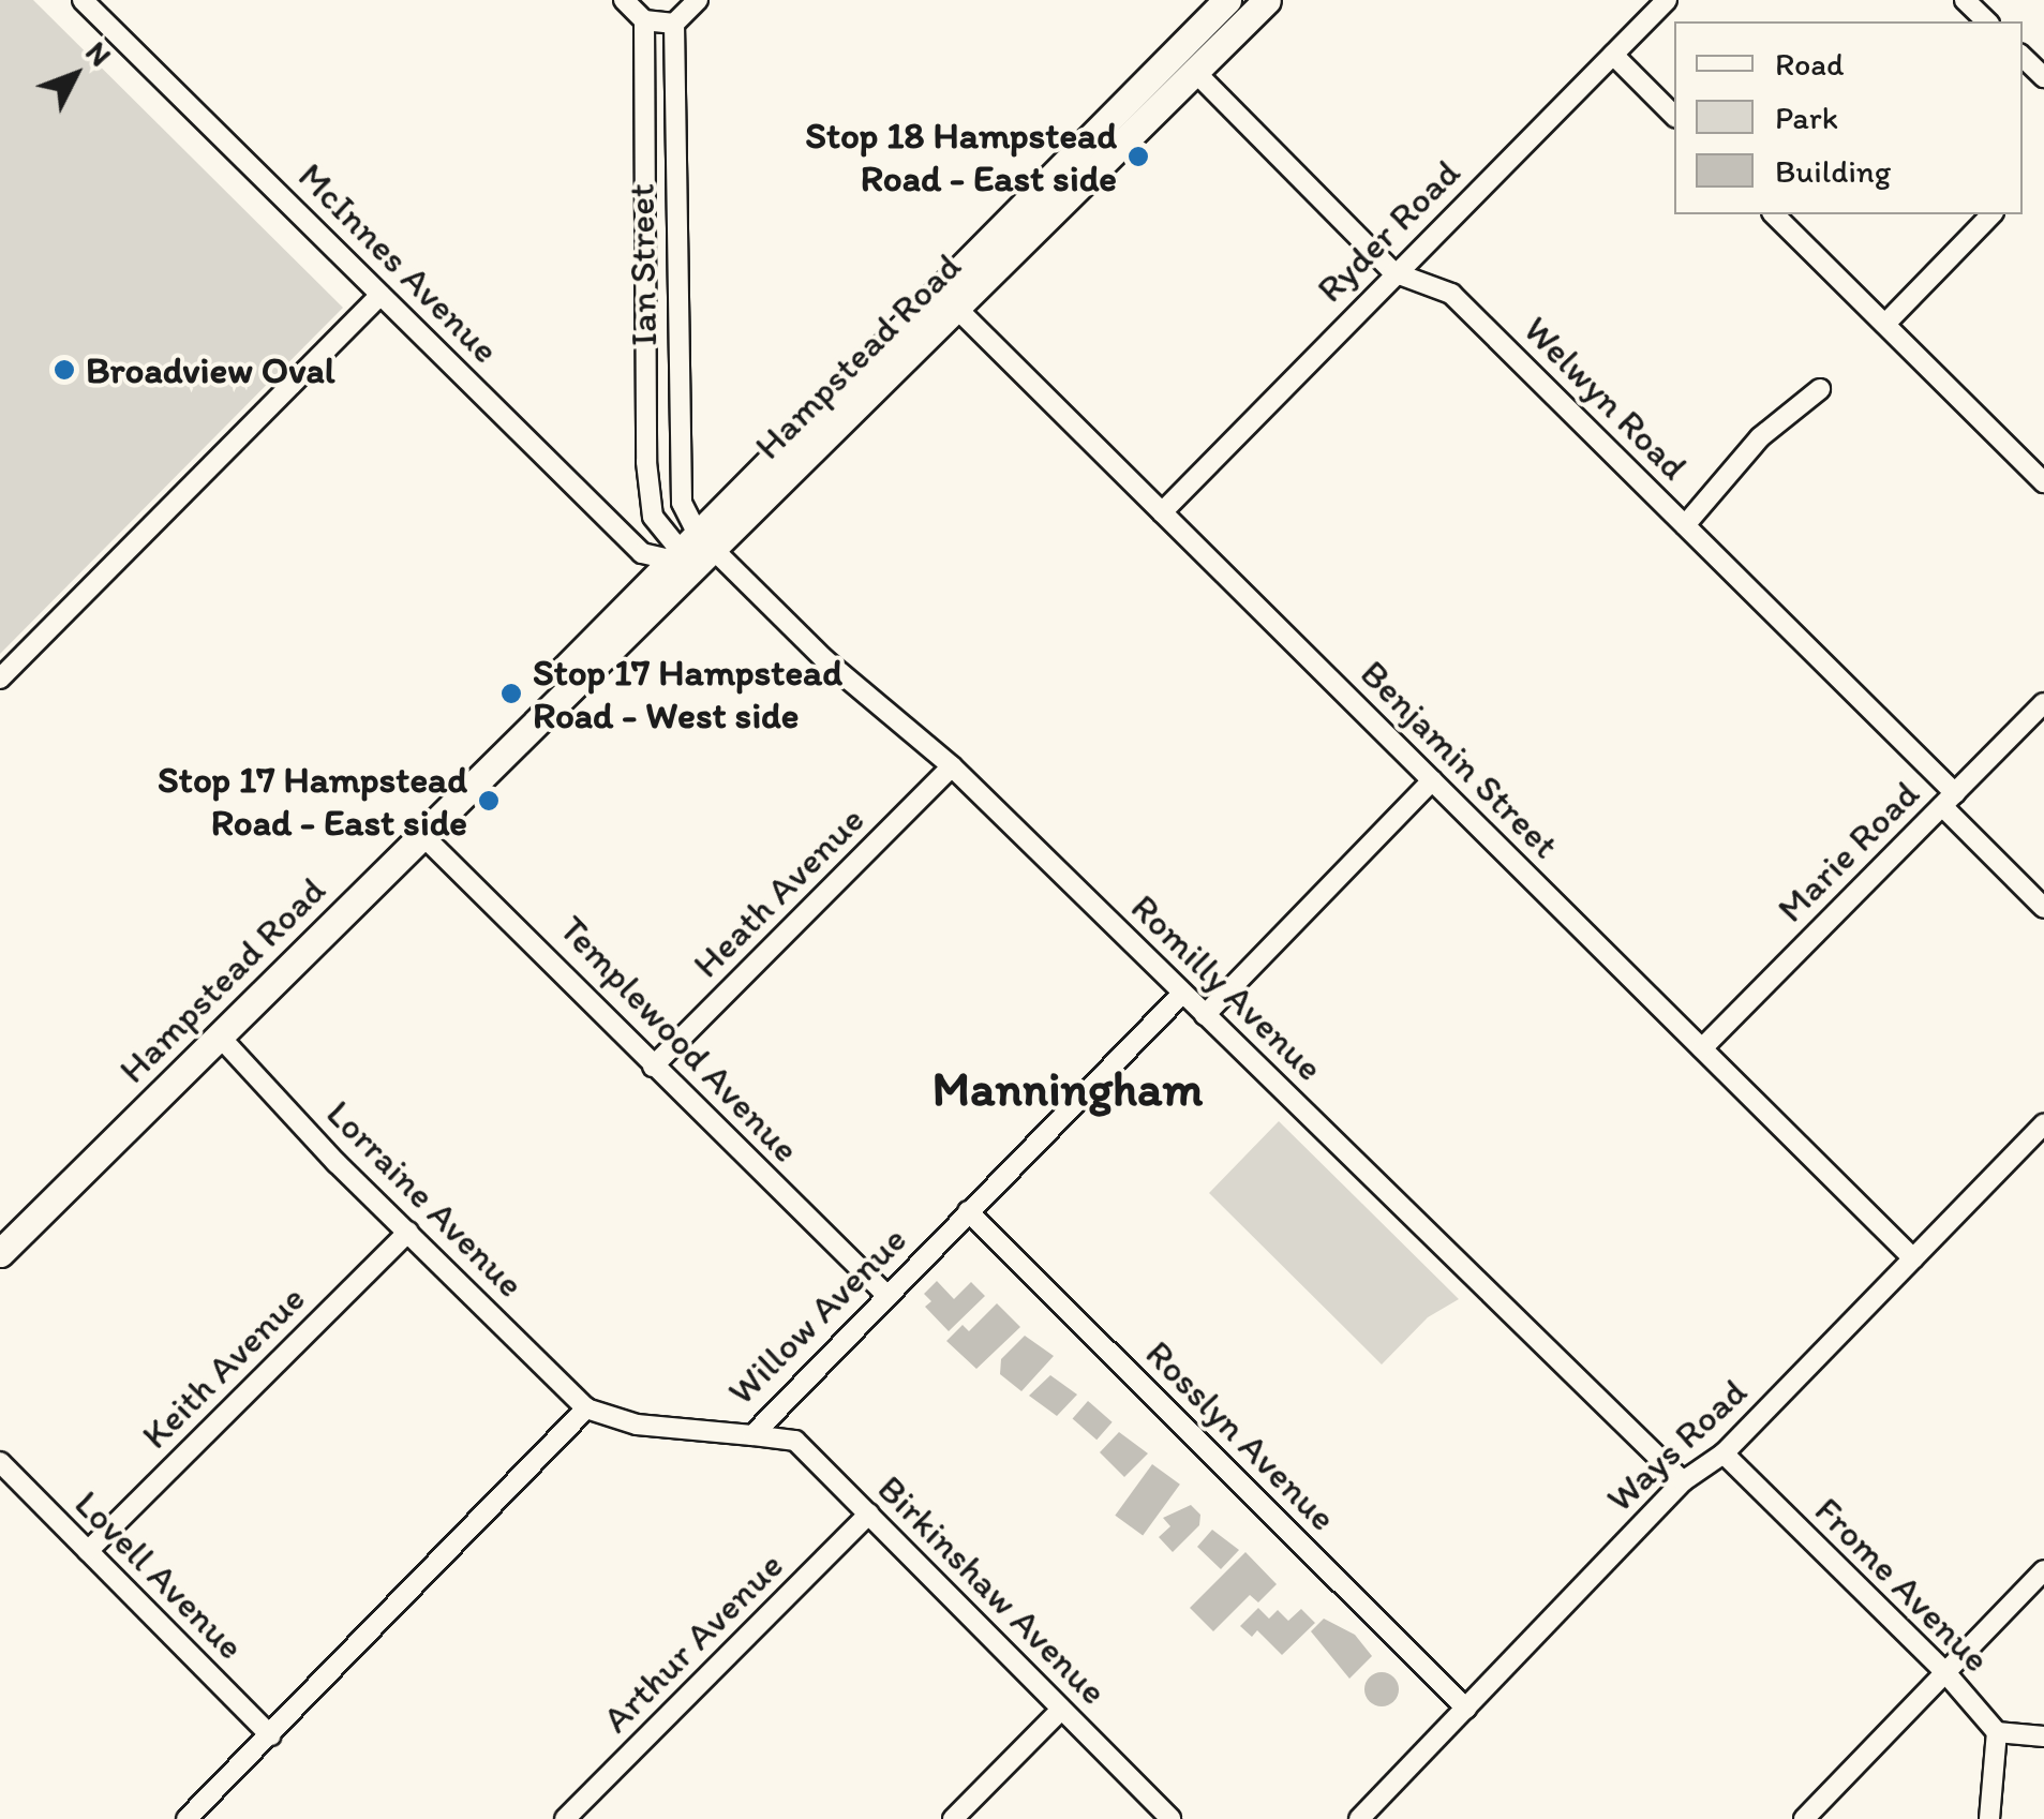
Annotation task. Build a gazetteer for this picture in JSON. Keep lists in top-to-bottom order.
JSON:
{
  "streets": {
    "highway": ["Hampstead Road"],
    "street": [
      "Ryder Road",
      "McInnes Avenue",
      "Ian Street",
      "Welwyn Road",
      "Benjamin Street",
      "Marie Road",
      "Heath Avenue",
      "Romilly Avenue",
      "Templewood Avenue",
      "Lorraine Avenue",
      "Willow Avenue",
      "Keith Avenue",
      "Rosslyn Avenue",
      "Ways Road",
      "Lovell Avenue",
      "Frome Avenue",
      "Birkinshaw Avenue",
      "Arthur Avenue"
    ]
  },
  "crossings": [
    ["Ryder Road", "Welwyn Road"],
    ["Ryder Road", "Benjamin Street"],
    ["McInnes Avenue", "Ian Street"],
    ["McInnes Avenue", "Hampstead Road"],
    ["McInnes Avenue", "Romilly Avenue"],
    ["Ian Street", "Hampstead Road"],
    ["Ian Street", "Romilly Avenue"],
    ["Hampstead Road", "Welwyn Road"],
    ["Hampstead Road", "Benjamin Street"],
    ["Hampstead Road", "Romilly Avenue"],
    ["Hampstead Road", "Templewood Avenue"],
    ["Hampstead Road", "Lorraine Avenue"],
    ["Welwyn Road", "Marie Road"],
    ["Benjamin Street", "Marie Road"],
    ["Benjamin Street", "Ways Road"],
    ["Heath Avenue", "Romilly Avenue"],
    ["Heath Avenue", "Templewood Avenue"],
    ["Romilly Avenue", "Willow Avenue"],
    ["Romilly Avenue", "Ways Road"],
    ["Templewood Avenue", "Willow Avenue"],
    ["Lorraine Avenue", "Willow Avenue"],
    ["Lorraine Avenue", "Keith Avenue"],
    ["Willow Avenue", "Rosslyn Avenue"],
    ["Willow Avenue", "Birkinshaw Avenue"],
    ["Keith Avenue", "Lovell Avenue"],
    ["Rosslyn Avenue", "Ways Road"],
    ["Ways Road", "Frome Avenue"],
    ["Birkinshaw Avenue", "Arthur Avenue"]
  ],
  "districts": ["Manningham"],
  "places": [
    "Stop 18 Hampstead Road - East side",
    "Broadview Oval",
    "Stop 17 Hampstead Road - West side",
    "Stop 17 Hampstead Road - East side"
  ],
  "legend": ["Road", "Park", "Building"],
  "north": "top right"
}
